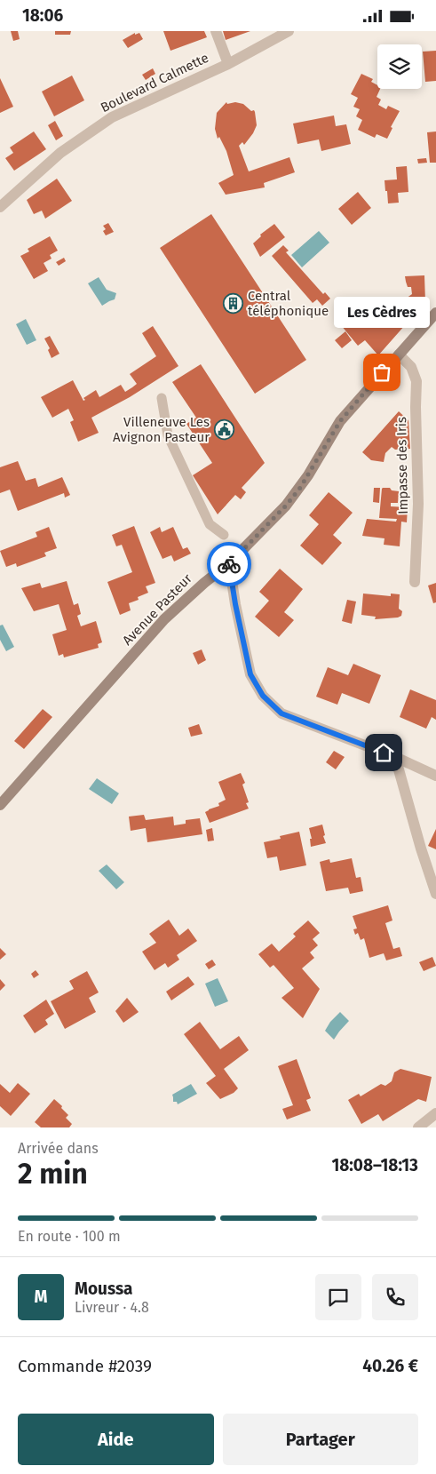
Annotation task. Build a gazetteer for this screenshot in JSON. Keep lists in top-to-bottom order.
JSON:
{
  "streets": {
    "street": ["Boulevard Calmette", "Impasse des Iris", "Avenue Pasteur"]
  },
  "crossings": [
    ["Impasse des Iris", "Avenue Pasteur"]
  ],
  "places": {
    "building": ["Central téléphonique"],
    "other": ["Les Cèdres"],
    "public building": ["Villeneuve Les Avignon Pasteur"]
  },
  "page": {
    "status": "18:06",
    "bubble": "Les Cèdres",
    "heading": ["2 min", "Arrivée dans", "18:08–18:13"],
    "panel": [
      "Moussa",
      "Livreur · 4.8",
      "Commande #2039",
      "40.26 €"
    ],
    "bar": "En route · 100 m",
    "round": "M",
    "buttons": ["Aide", "Partager"]
  }
}
